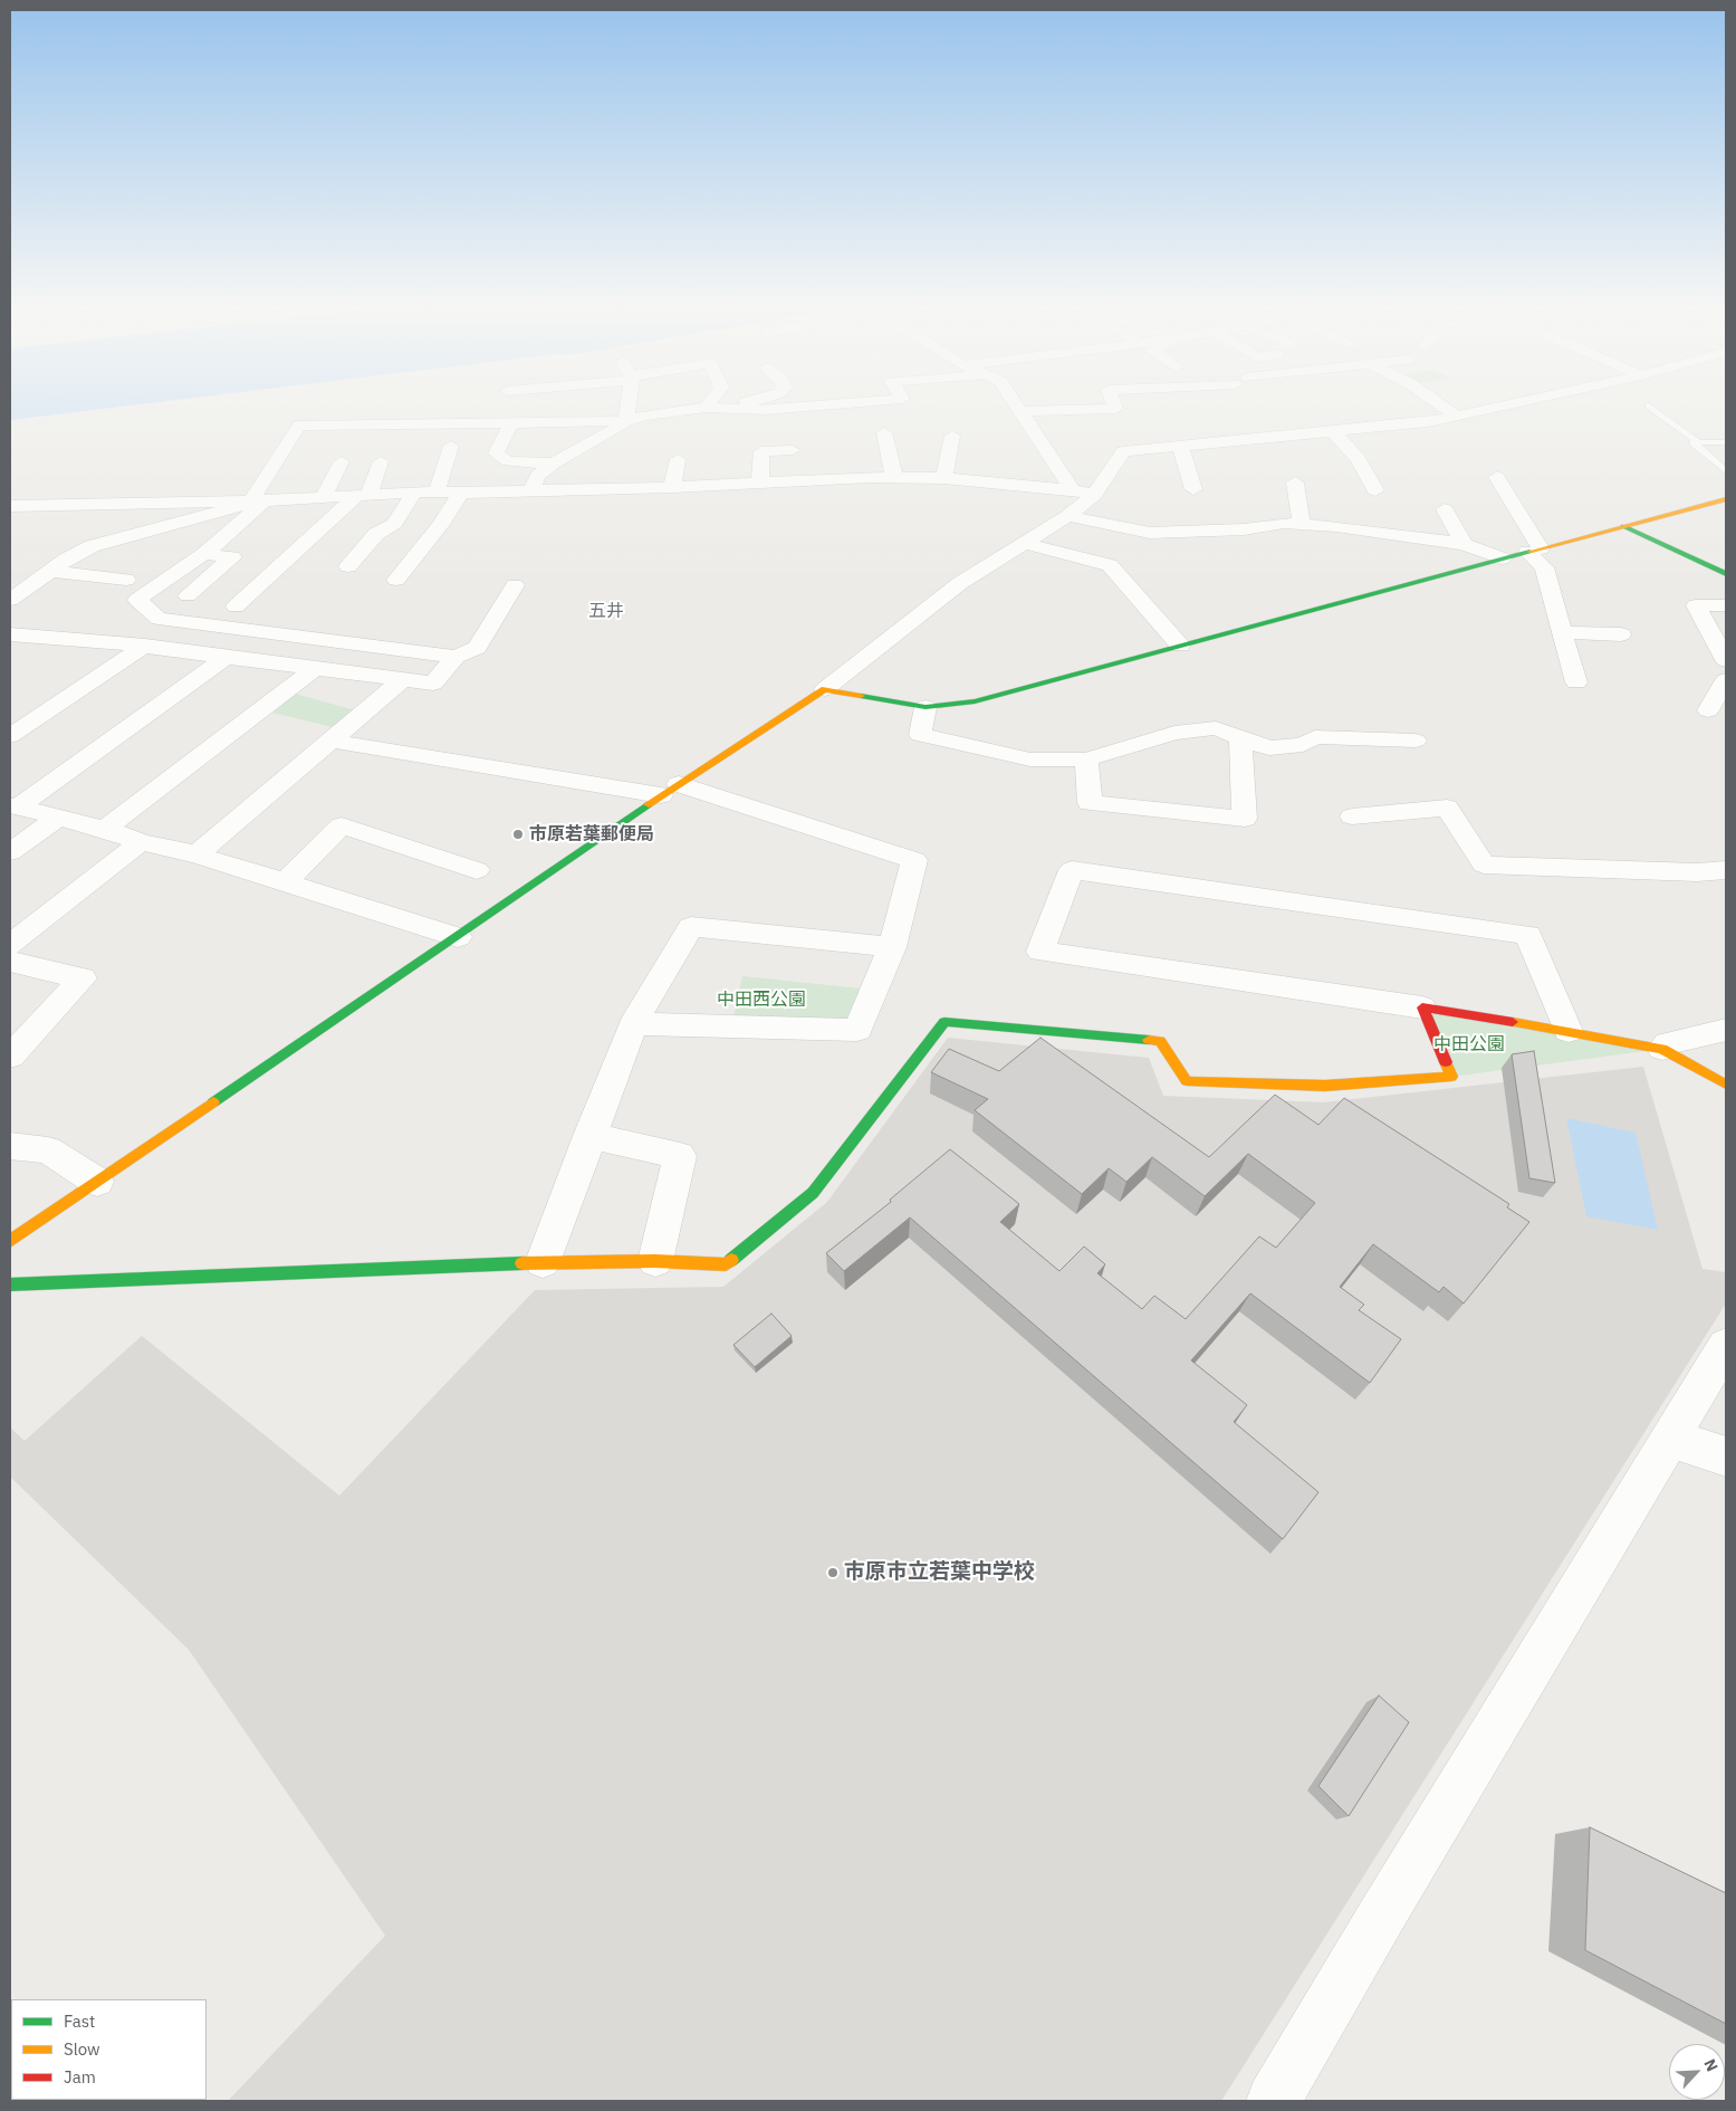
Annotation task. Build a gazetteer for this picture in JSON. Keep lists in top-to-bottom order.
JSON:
{
  "districts": ["五井"],
  "parks": ["中田西公園", "中田公園"],
  "places": ["市原若葉郵便局", "市原市立若葉中学校"],
  "legend": ["Fast", "Slow", "Jam"],
  "north": "top right"
}
